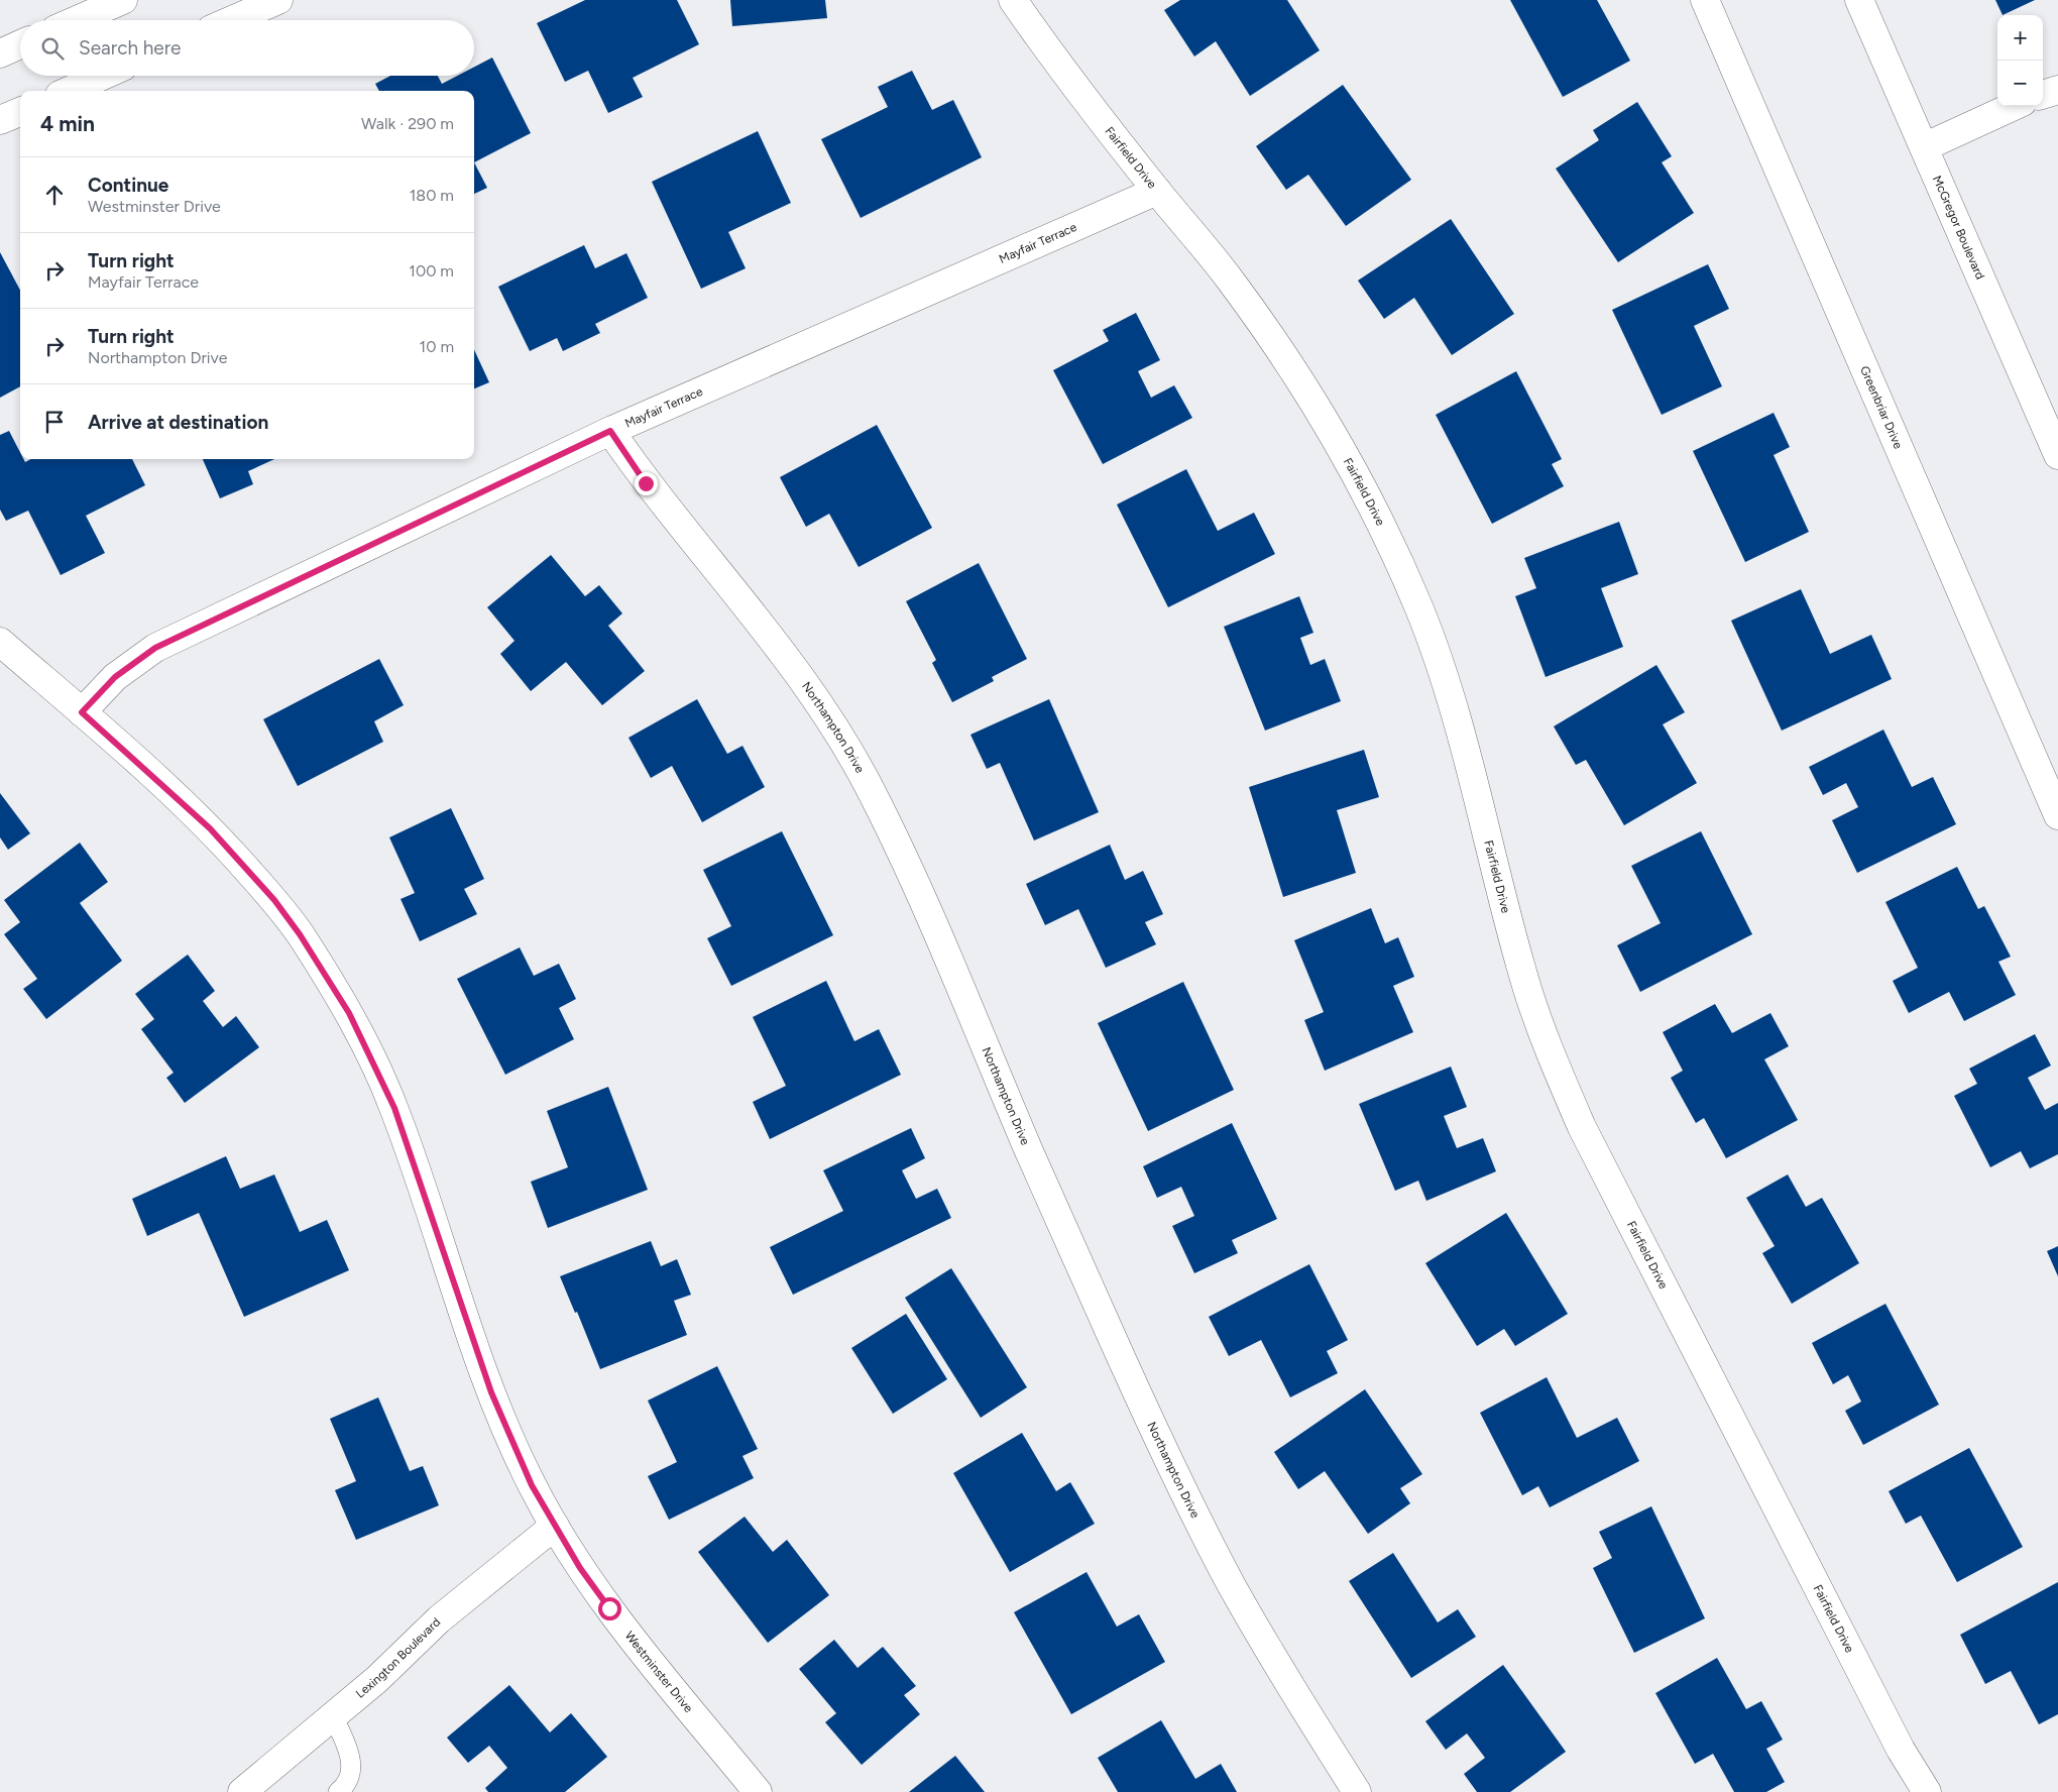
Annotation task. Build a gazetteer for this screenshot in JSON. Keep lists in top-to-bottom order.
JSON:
{
  "streets": {
    "street": [
      "Fairfield Drive",
      "McGregor Boulevard",
      "Mayfair Terrace",
      "Greenbriar Drive",
      "Northampton Drive",
      "Lexington Boulevard",
      "Westminster Drive"
    ]
  },
  "crossings": [
    ["Fairfield Drive", "Mayfair Terrace"],
    ["Mayfair Terrace", "Northampton Drive"],
    ["Mayfair Terrace", "Westminster Drive"],
    ["Lexington Boulevard", "Westminster Drive"]
  ],
  "page": {
    "map_buttons": ["+", "−"],
    "search": "Search here",
    "heading": ["4 min", "Walk · 290 m"],
    "list": [
      ["Continue", "Westminster Drive", "180 m"],
      ["Turn right", "Mayfair Terrace", "100 m"],
      ["Turn right", "Northampton Drive", "10 m"],
      "Arrive at destination"
    ]
  }
}
